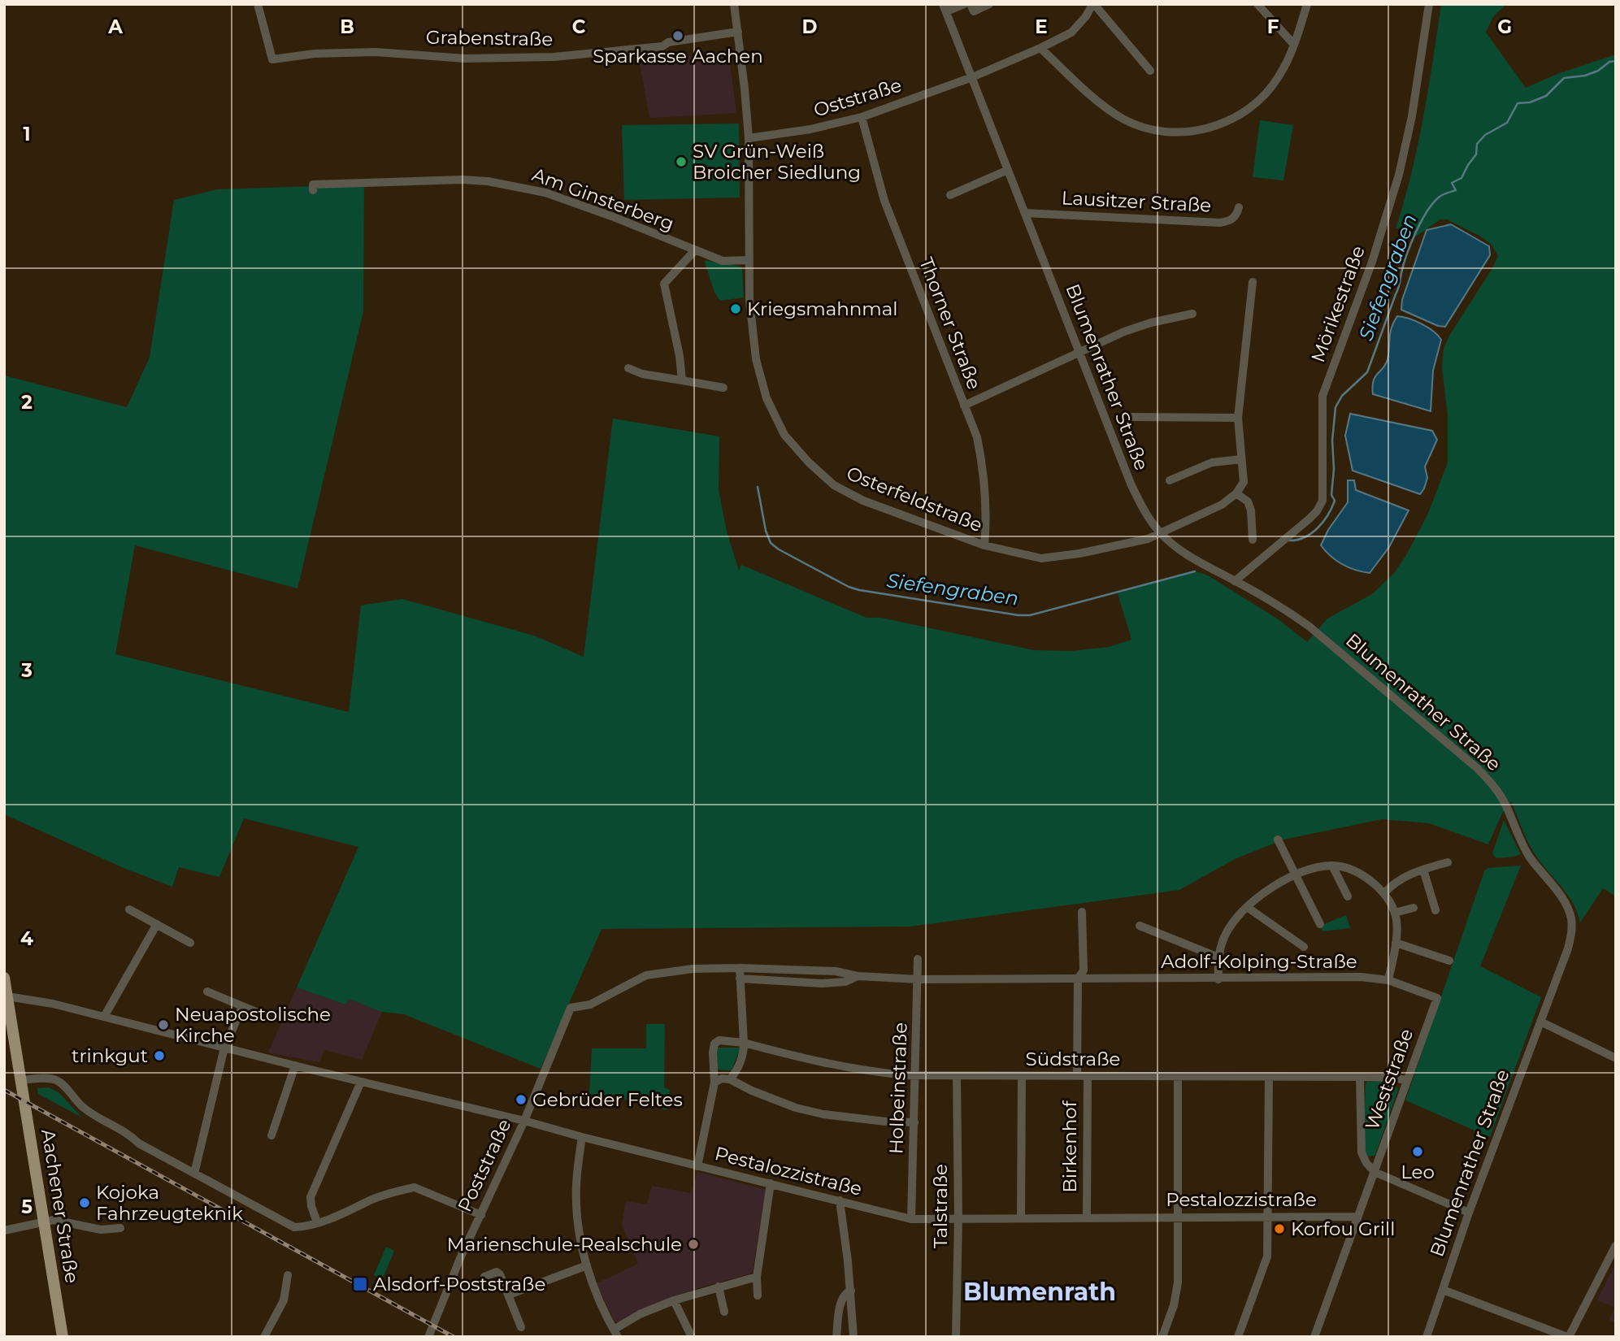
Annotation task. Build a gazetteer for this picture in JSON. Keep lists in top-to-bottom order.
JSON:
{
  "streets": {
    "main road": ["Aachener Straße"],
    "street": [
      "Grabenstraße",
      "Oststraße",
      "Am Ginsterberg",
      "Lausitzer Straße",
      "Mörikestraße",
      "Thorner Straße",
      "Blumenrather Straße",
      "Osterfeldstraße",
      "Adolf-Kolping-Straße",
      "Südstraße",
      "Weststraße",
      "Holbeinstraße",
      "Birkenhof",
      "Poststraße",
      "Pestalozzistraße",
      "Talstraße"
    ]
  },
  "crossings": [
    ["Grabenstraße", "Osterfeldstraße"],
    ["Oststraße", "Thorner Straße"],
    ["Oststraße", "Blumenrather Straße"],
    ["Oststraße", "Osterfeldstraße"],
    ["Am Ginsterberg", "Osterfeldstraße"],
    ["Lausitzer Straße", "Blumenrather Straße"],
    ["Mörikestraße", "Blumenrather Straße"],
    ["Thorner Straße", "Osterfeldstraße"],
    ["Blumenrather Straße", "Osterfeldstraße"],
    ["Adolf-Kolping-Straße", "Weststraße"],
    ["Adolf-Kolping-Straße", "Holbeinstraße"],
    ["Adolf-Kolping-Straße", "Poststraße"],
    ["Südstraße", "Weststraße"],
    ["Südstraße", "Holbeinstraße"],
    ["Südstraße", "Birkenhof"],
    ["Südstraße", "Talstraße"],
    ["Weststraße", "Pestalozzistraße"],
    ["Holbeinstraße", "Pestalozzistraße"],
    ["Birkenhof", "Pestalozzistraße"],
    ["Poststraße", "Pestalozzistraße"],
    ["Pestalozzistraße", "Aachener Straße"],
    ["Pestalozzistraße", "Talstraße"]
  ],
  "districts": ["Blumenrath"],
  "water": ["Siefengraben"],
  "places": {
    "other": [
      "Sparkasse Aachen",
      "SV Grün-Weiß Broicher Siedlung",
      "Kriegsmahnmal",
      "Neuapostolische Kirche",
      "trinkgut",
      "Gebrüder Feltes",
      "Leo",
      "Kojoka Fahrzeugteknik",
      "Korfou Grill",
      "Marienschule-Realschule"
    ],
    "transit": ["Alsdorf-Poststraße"]
  },
  "grid": {
    "columns": [
      "A",
      "B",
      "C",
      "D",
      "E",
      "F",
      "G"
    ],
    "rows": [
      "1",
      "2",
      "3",
      "4",
      "5"
    ]
  }
}
